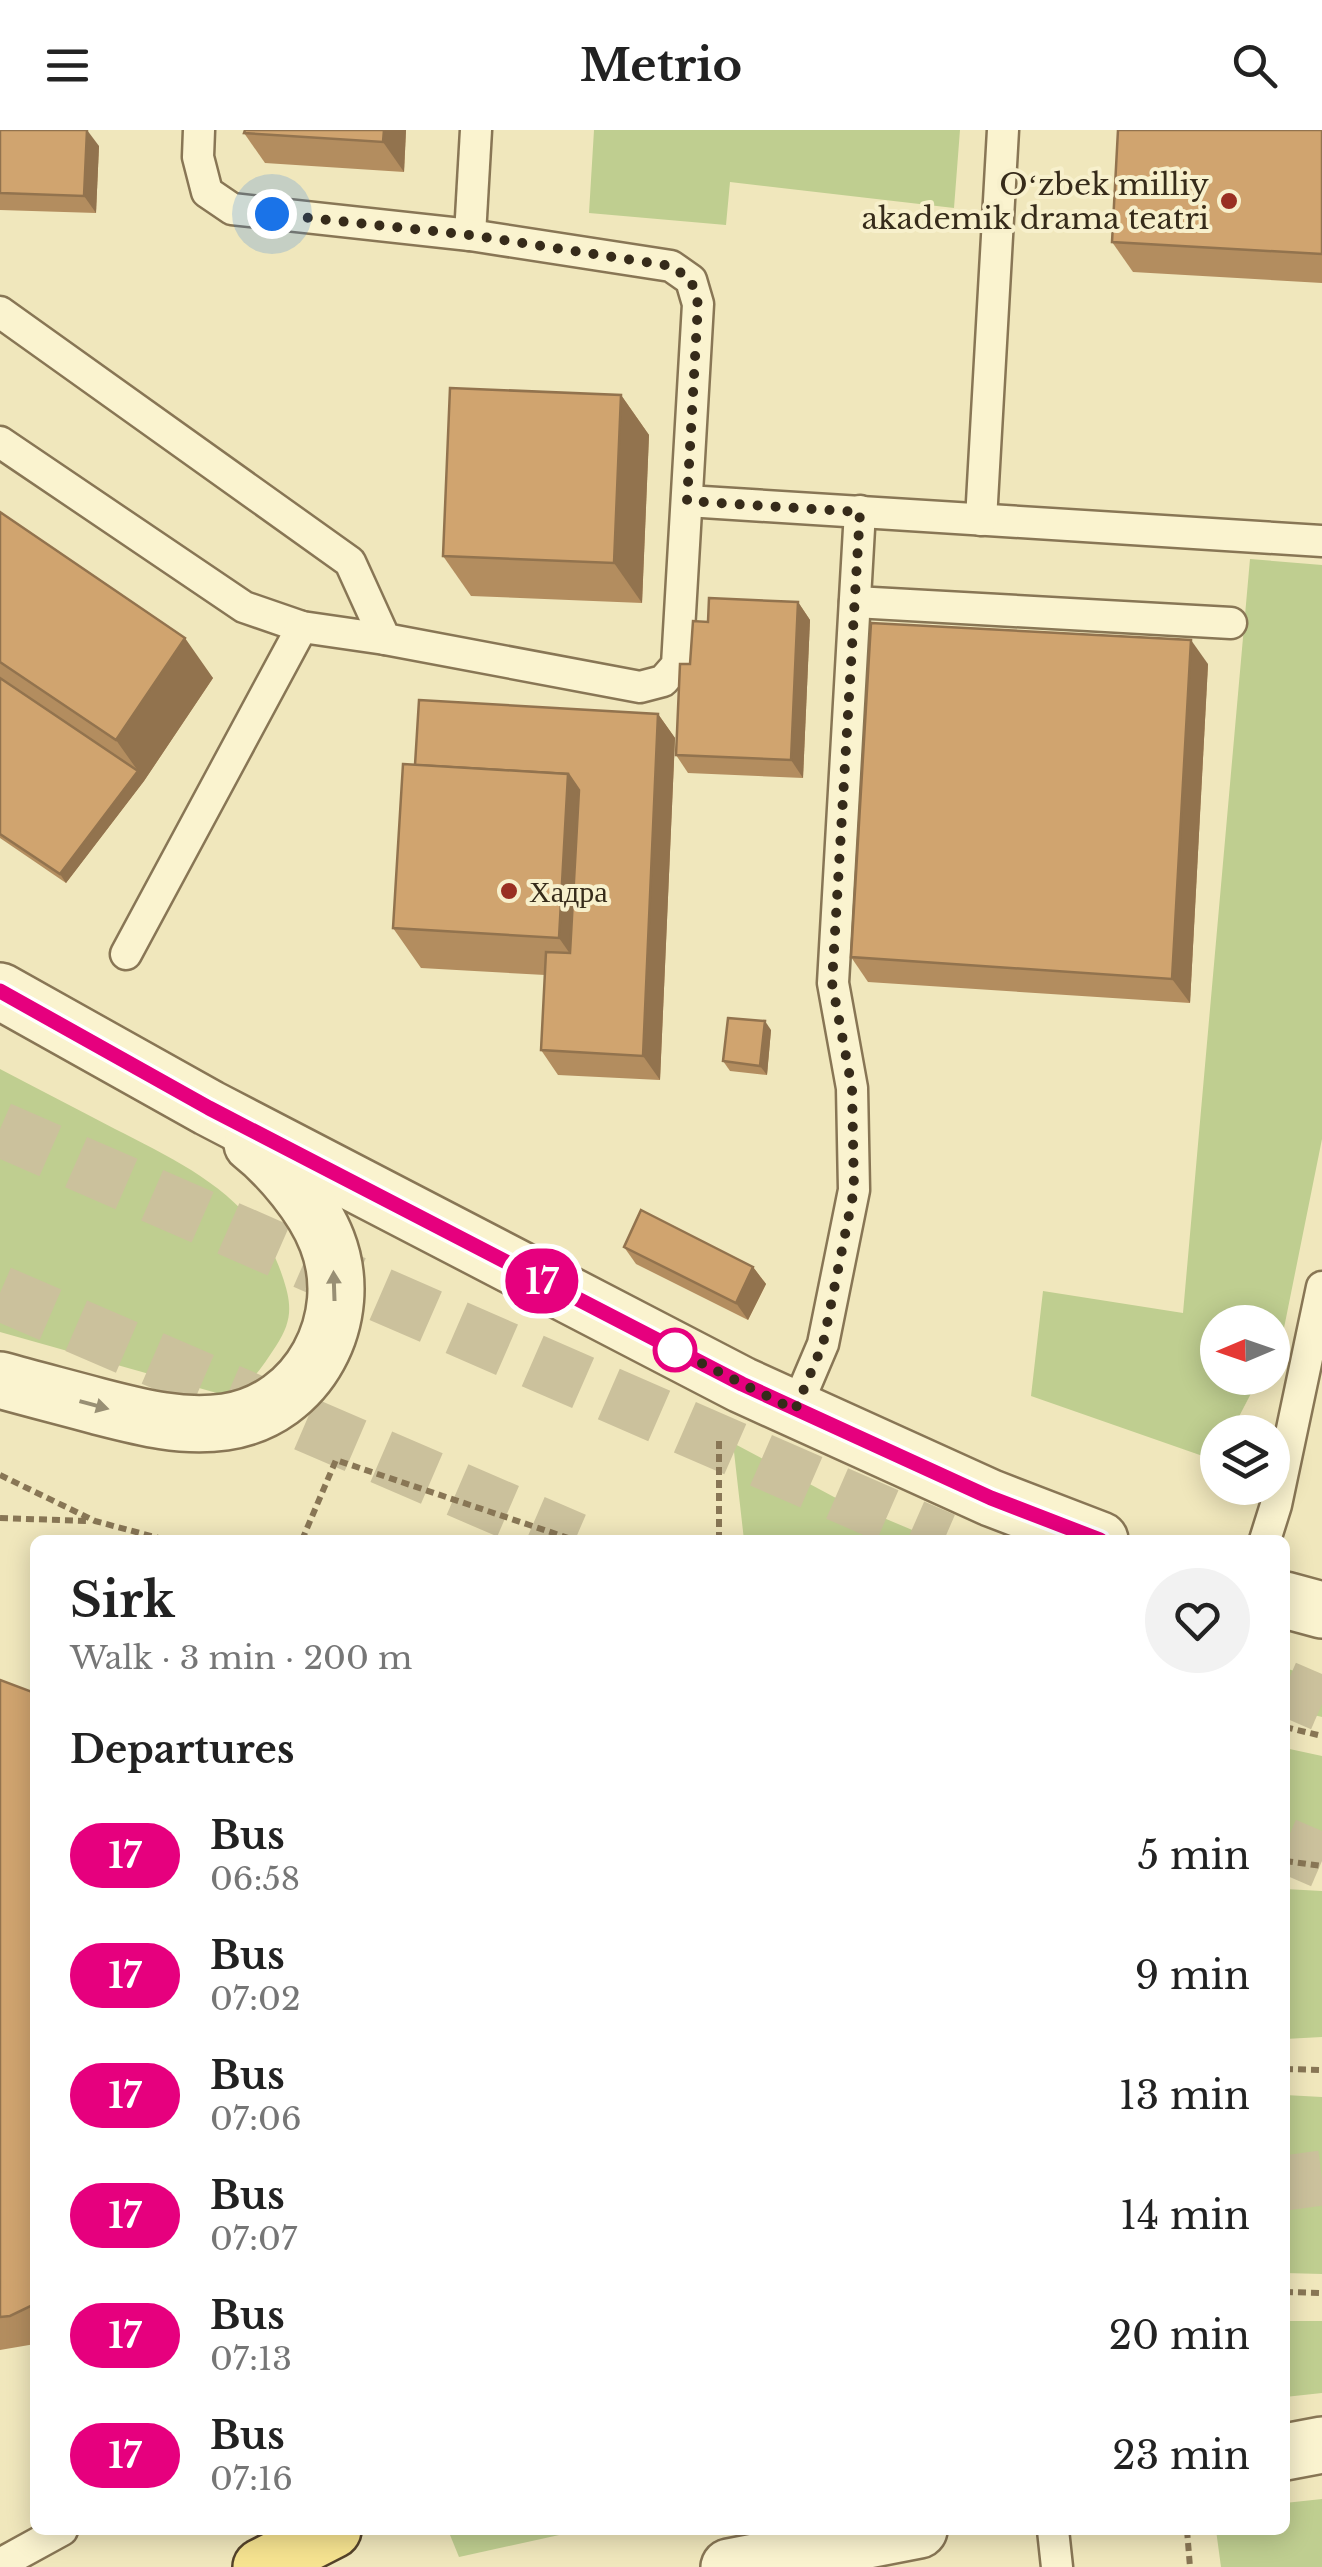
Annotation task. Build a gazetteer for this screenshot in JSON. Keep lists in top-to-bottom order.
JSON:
{
  "places": ["Oʻzbek milliy akademik drama teatri", "Хадра"],
  "lines": ["bus line 17"],
  "north": "left",
  "page": {
    "header": "Metrio",
    "on_map": "17",
    "heading": [
      ["Sirk", "Walk · 3 min · 200 m"],
      "Departures"
    ],
    "list": [
      {
        "mark": "17",
        "name": "Bus",
        "note": "06:58",
        "value": "5 min"
      },
      {
        "mark": "17",
        "name": "Bus",
        "note": "07:02",
        "value": "9 min"
      },
      {
        "mark": "17",
        "name": "Bus",
        "note": "07:06",
        "value": "13 min"
      },
      {
        "mark": "17",
        "name": "Bus",
        "note": "07:07",
        "value": "14 min"
      },
      {
        "mark": "17",
        "name": "Bus",
        "note": "07:13",
        "value": "20 min"
      },
      {
        "mark": "17",
        "name": "Bus",
        "note": "07:16",
        "value": "23 min"
      }
    ]
  }
}
